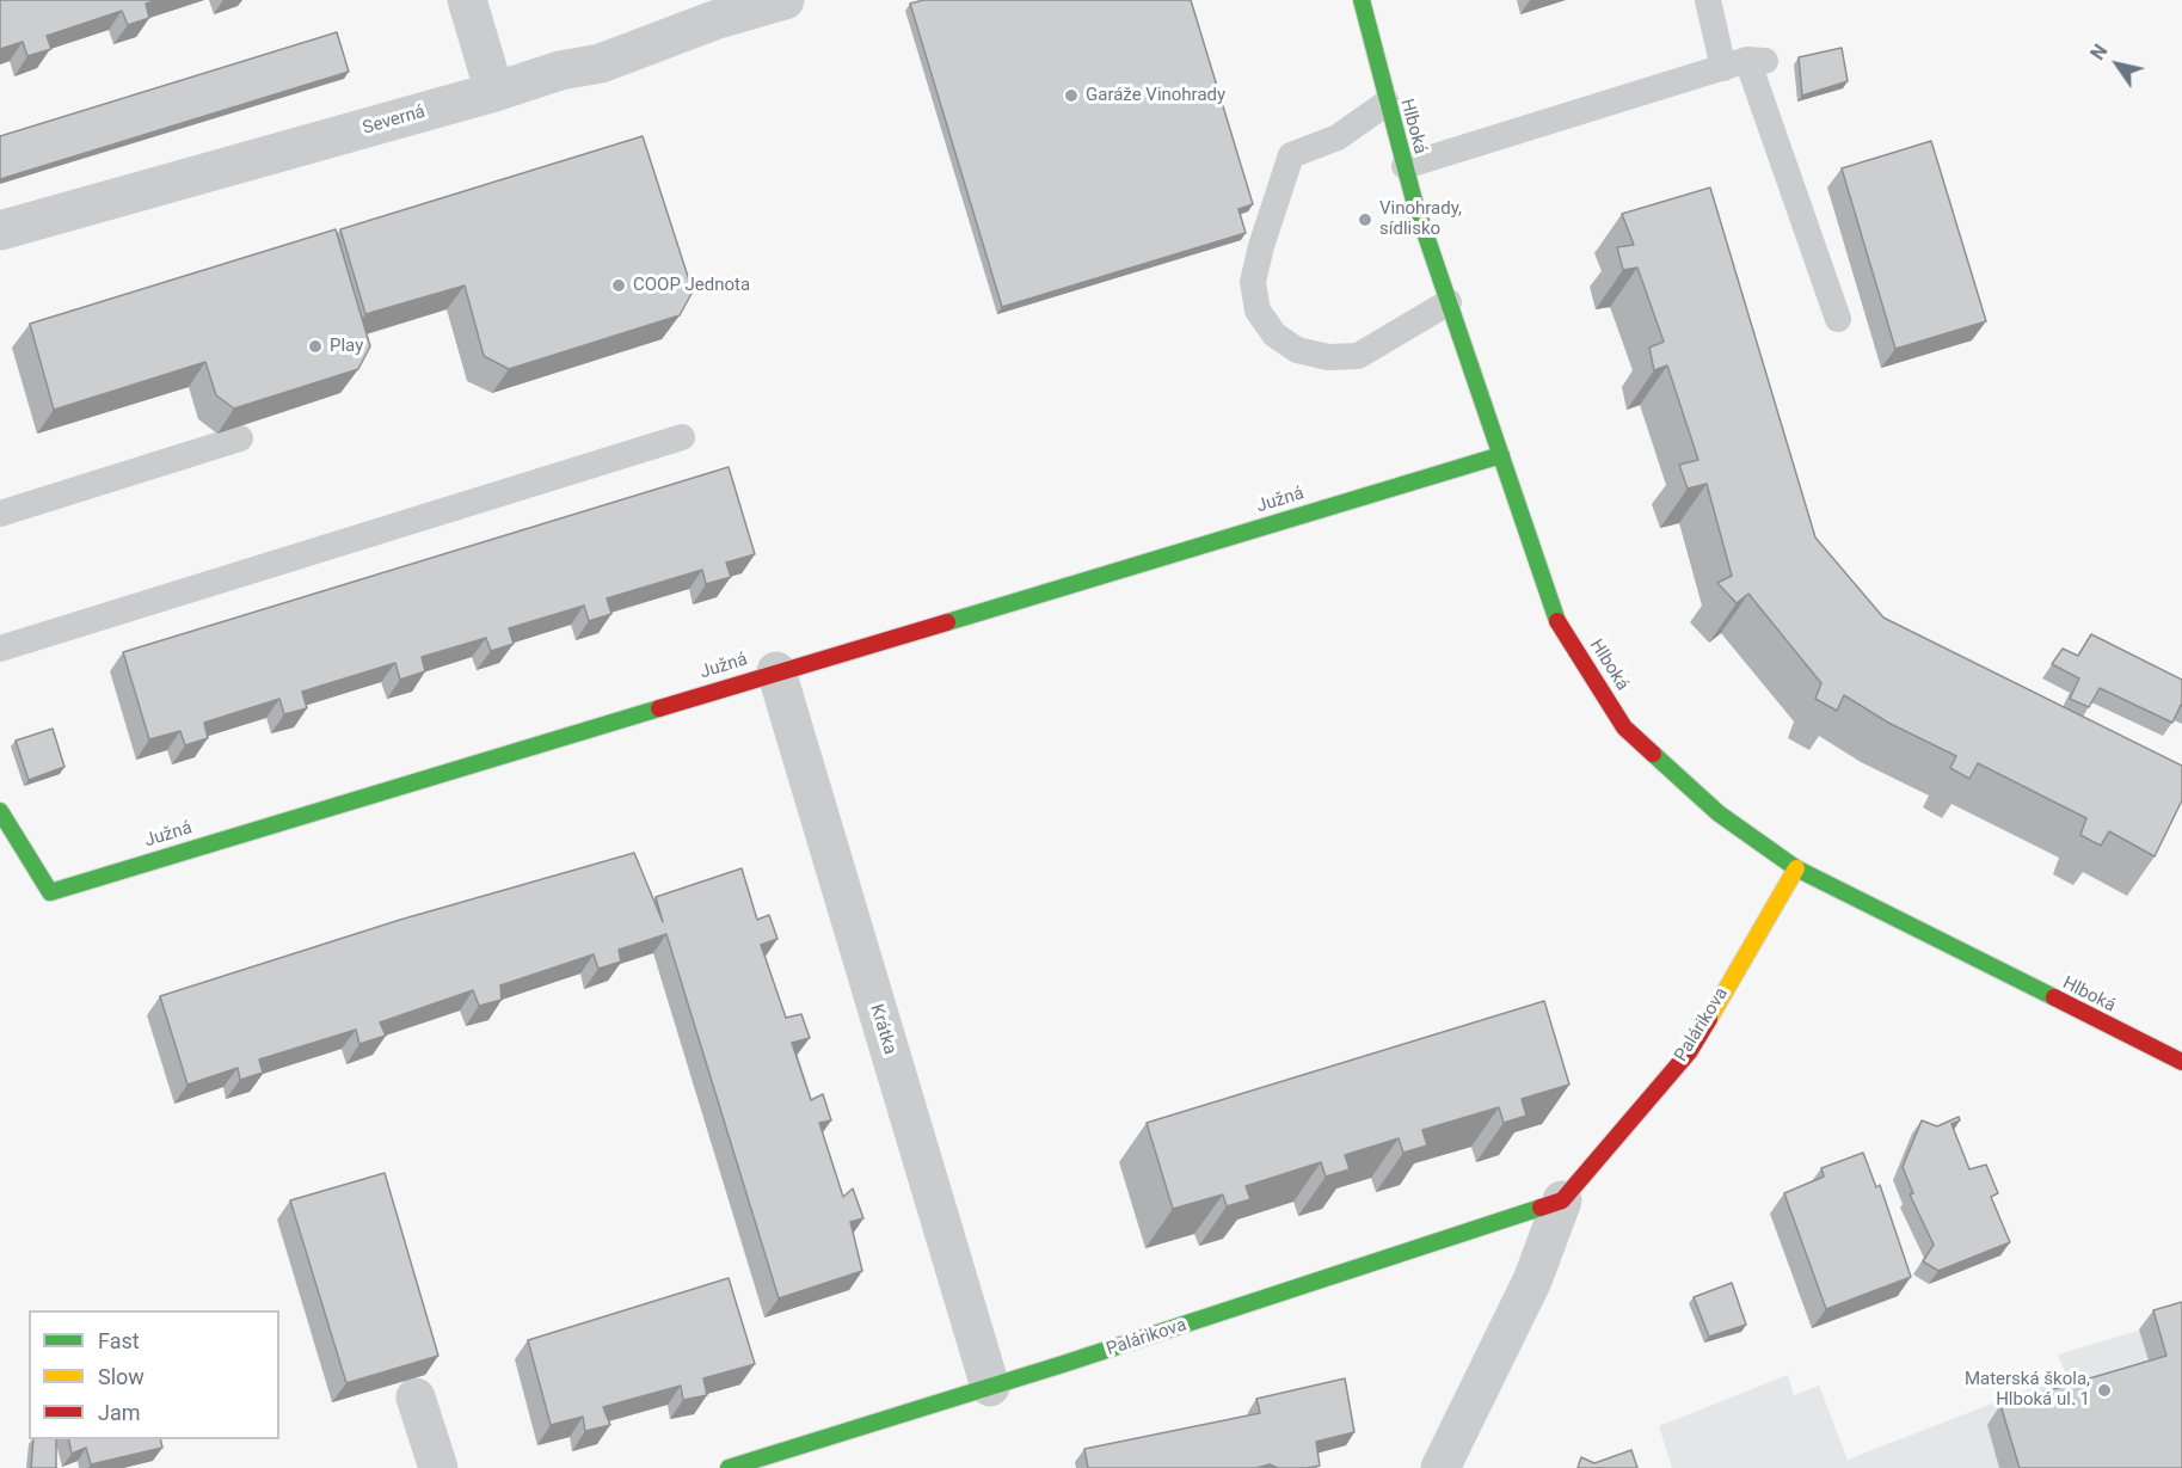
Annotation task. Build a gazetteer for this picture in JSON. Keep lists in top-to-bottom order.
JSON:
{
  "streets": {
    "street": [
      "Severná",
      "Hlboká",
      "Južná",
      "Palárikova",
      "Krátka"
    ]
  },
  "crossings": [
    ["Hlboká", "Južná"],
    ["Hlboká", "Palárikova"],
    ["Južná", "Krátka"],
    ["Palárikova", "Krátka"]
  ],
  "places": [
    "Garáže Vinohrady",
    "Vinohrady, sídlisko",
    "COOP Jednota",
    "Play",
    "Materská škola, Hlboká ul. 1"
  ],
  "legend": ["Fast", "Slow", "Jam"],
  "north": "top left"
}
